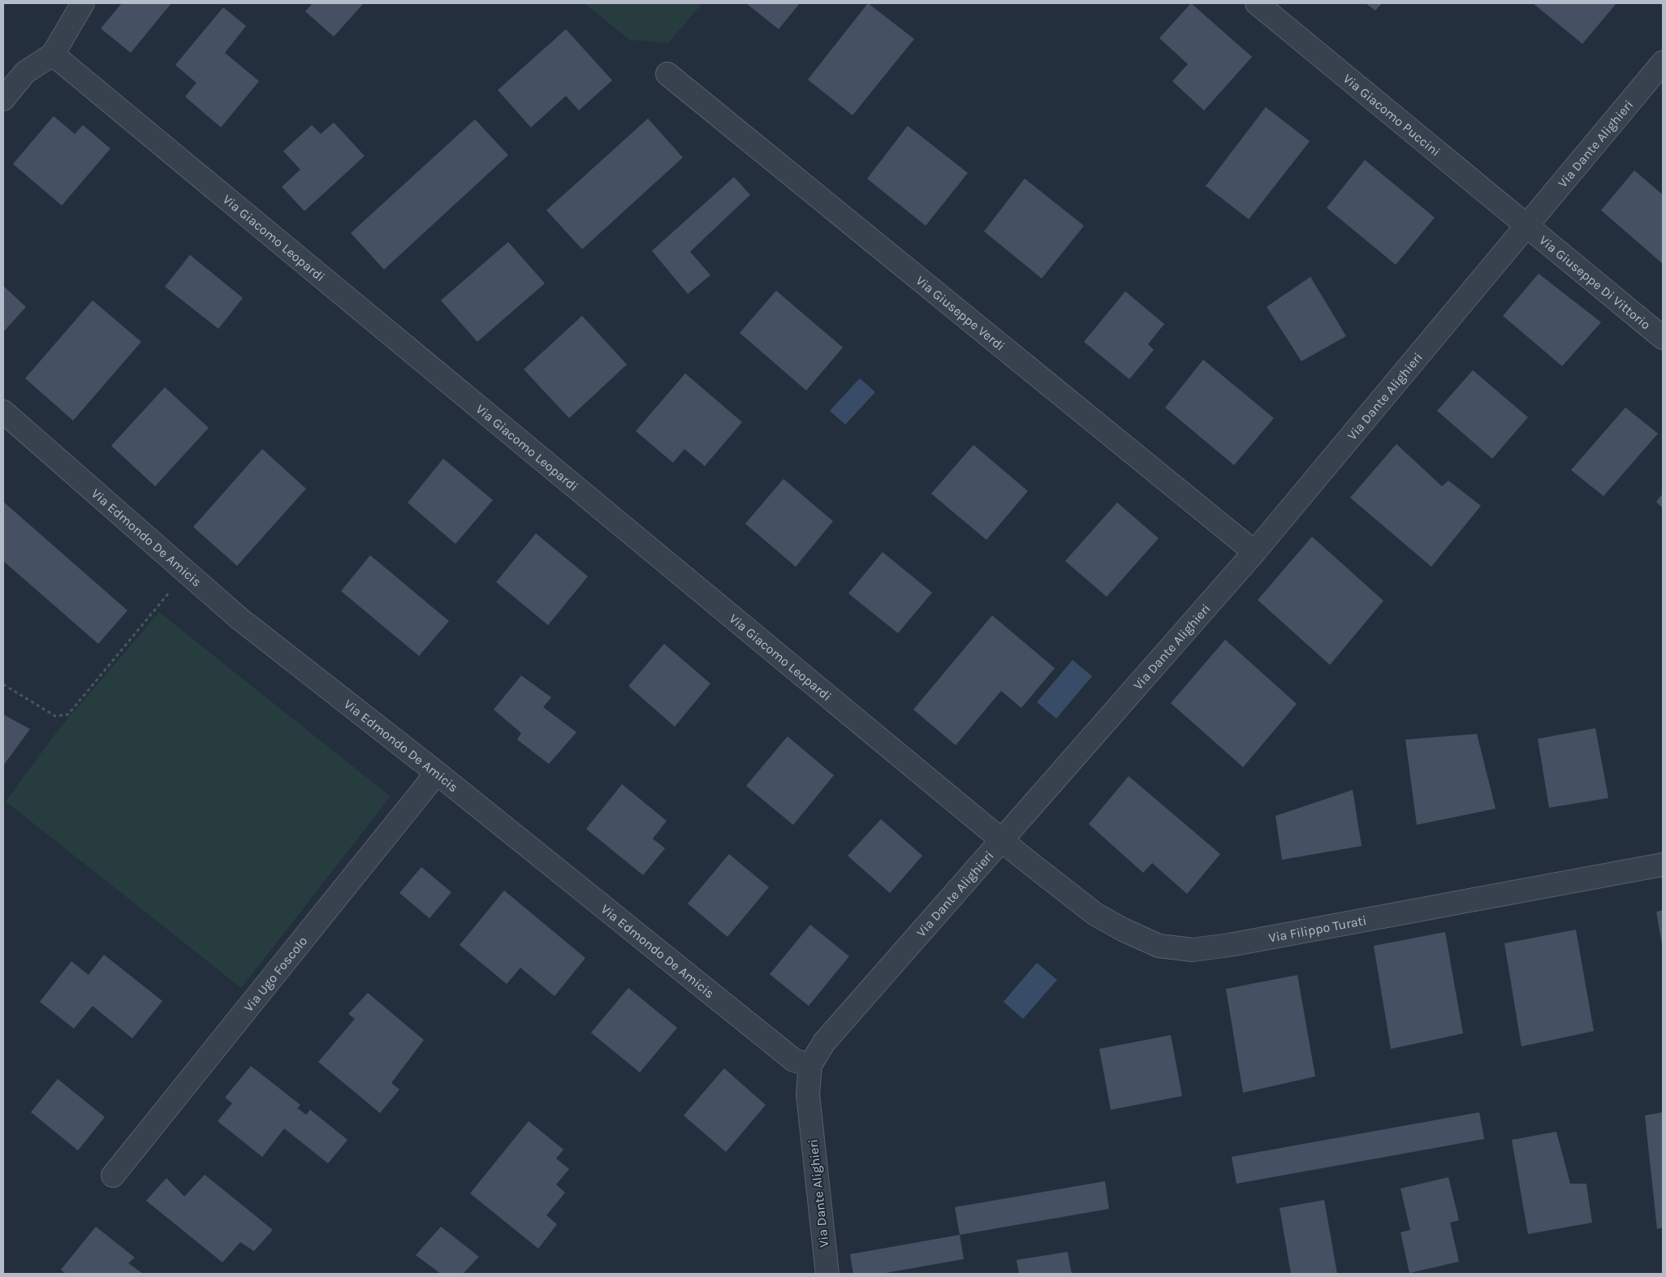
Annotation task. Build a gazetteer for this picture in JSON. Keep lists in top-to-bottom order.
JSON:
{
  "streets": {
    "street": [
      "Via Giacomo Puccini",
      "Via Dante Alighieri",
      "Via Giacomo Leopardi",
      "Via Giuseppe Di Vittorio",
      "Via Giuseppe Verdi",
      "Via Edmondo De Amicis",
      "Via Filippo Turati",
      "Via Ugo Foscolo"
    ]
  },
  "crossings": [
    ["Via Giacomo Puccini", "Via Dante Alighieri"],
    ["Via Giacomo Puccini", "Via Giuseppe Di Vittorio"],
    ["Via Dante Alighieri", "Via Giacomo Leopardi"],
    ["Via Dante Alighieri", "Via Giuseppe Di Vittorio"],
    ["Via Dante Alighieri", "Via Giuseppe Verdi"],
    ["Via Dante Alighieri", "Via Edmondo De Amicis"],
    ["Via Dante Alighieri", "Via Filippo Turati"],
    ["Via Giacomo Leopardi", "Via Filippo Turati"],
    ["Via Edmondo De Amicis", "Via Ugo Foscolo"]
  ]
}
